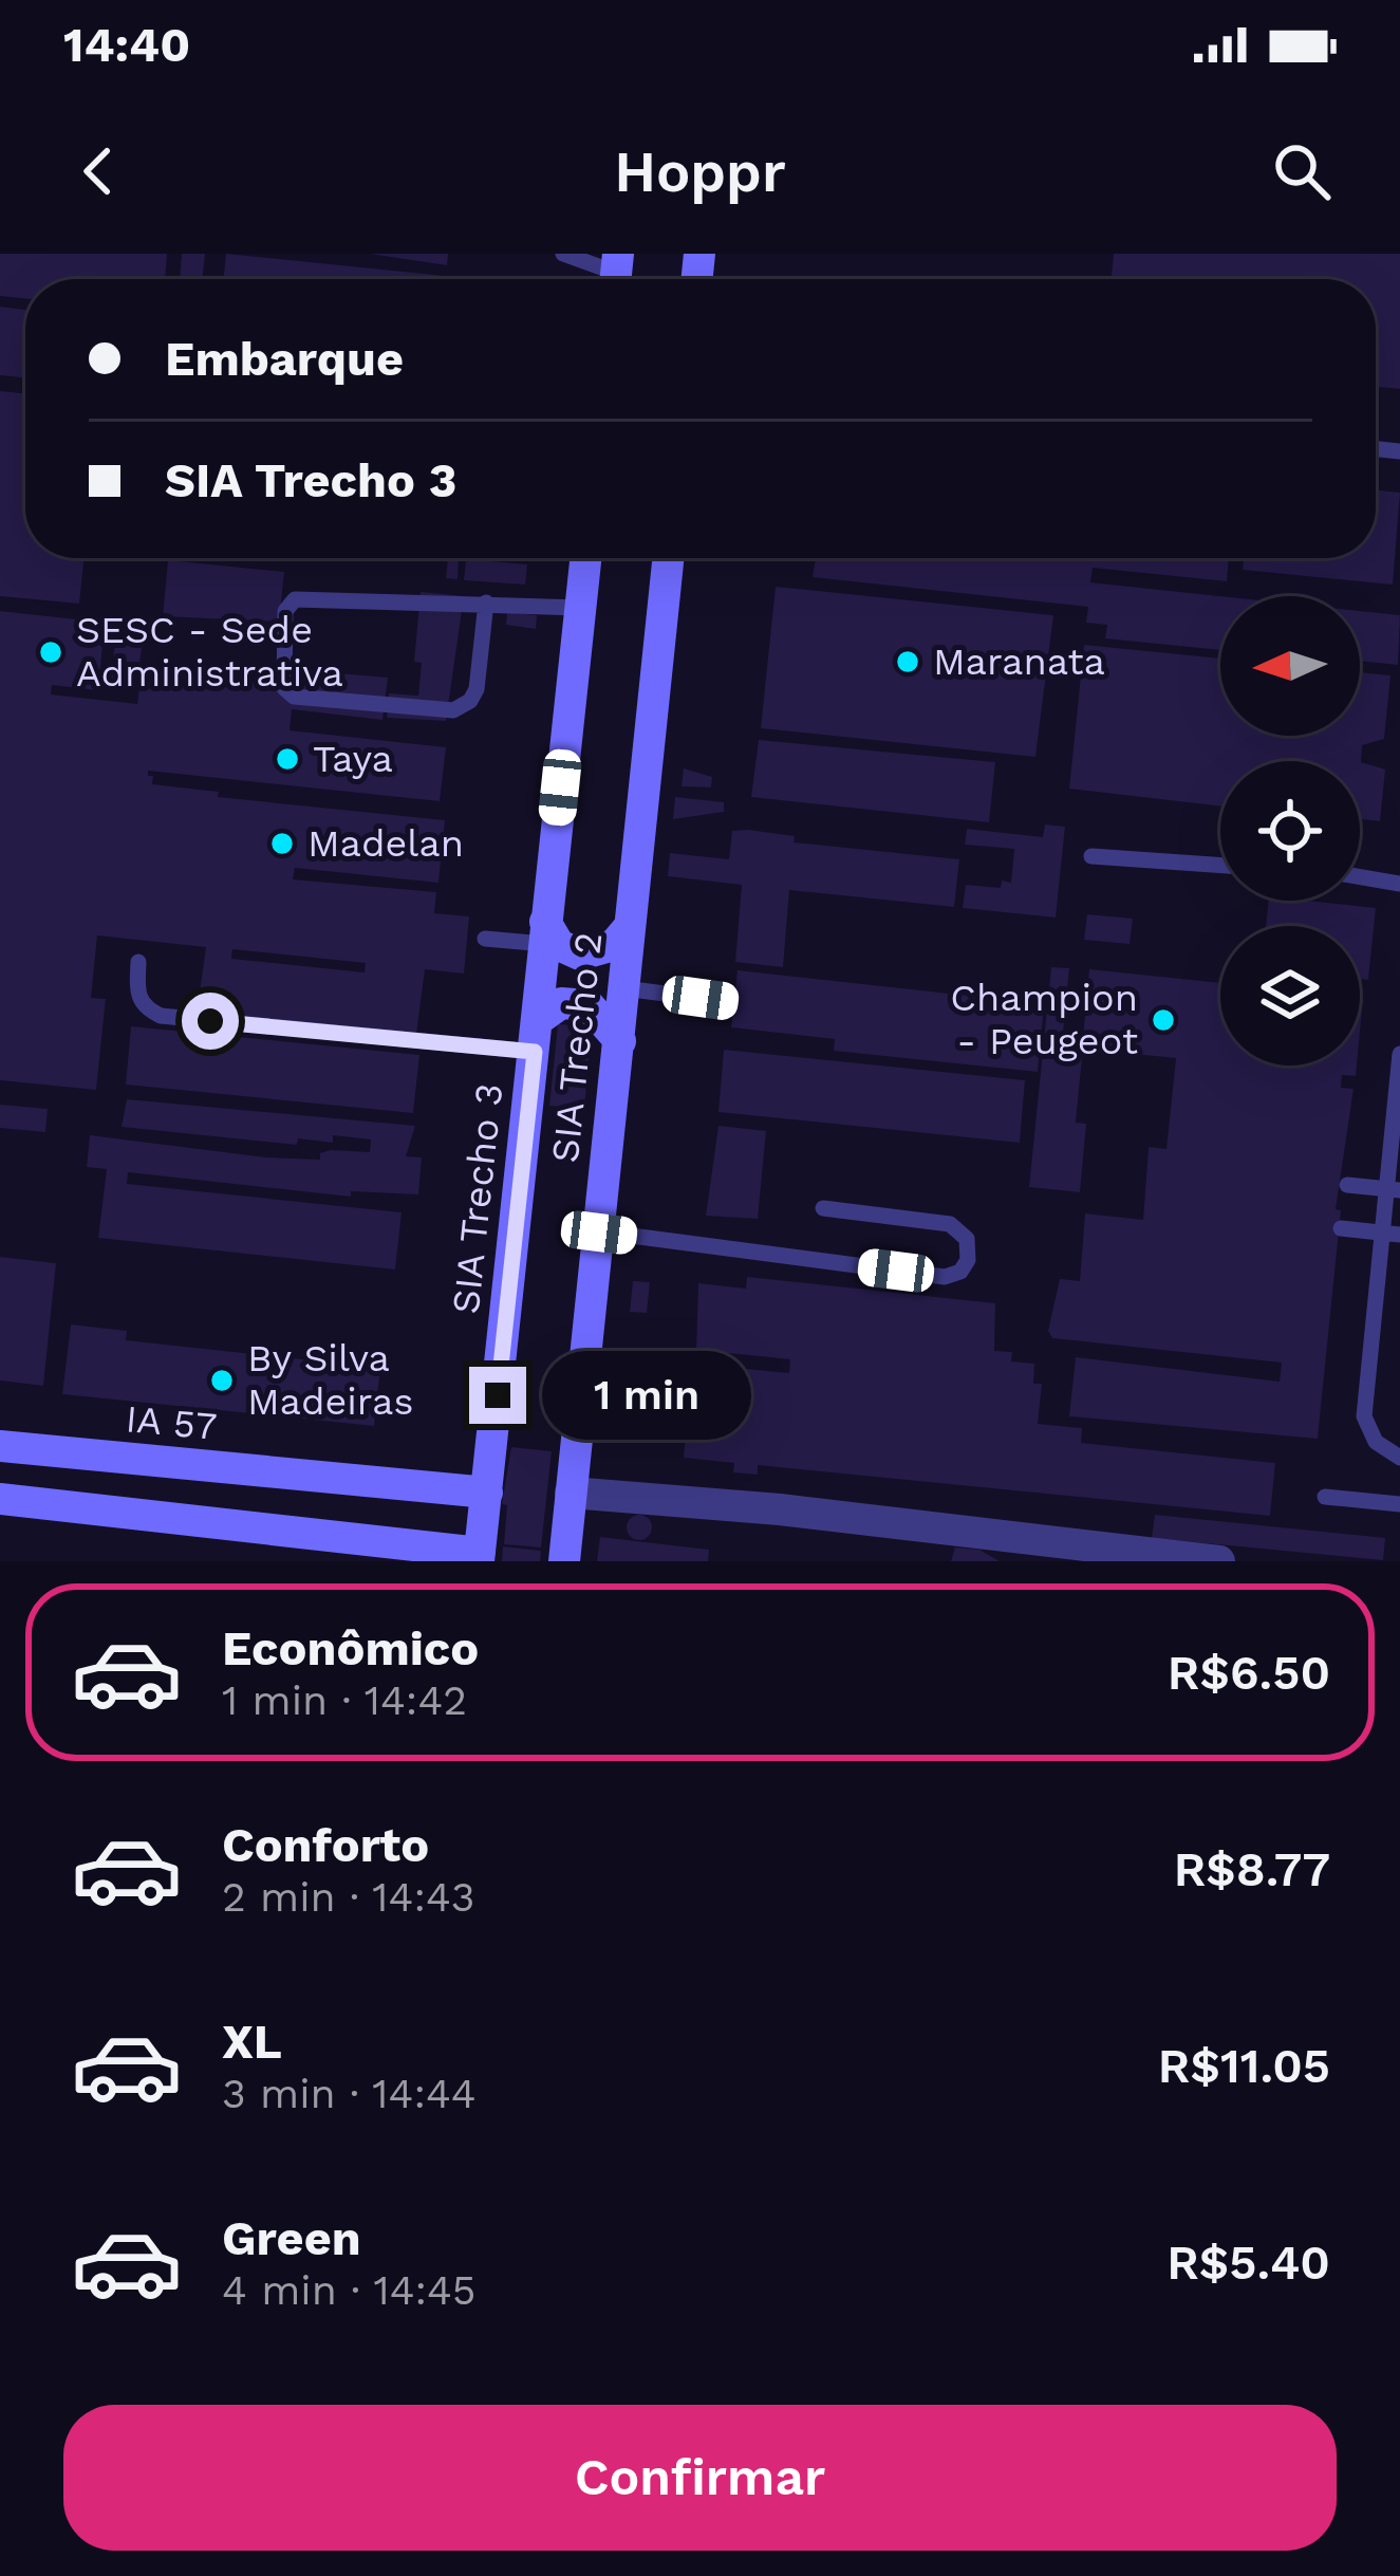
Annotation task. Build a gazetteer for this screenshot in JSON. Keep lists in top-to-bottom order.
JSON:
{
  "streets": {
    "main road": ["SIA Trecho 2", "SIA Trecho 3", "IA 57"]
  },
  "crossings": [
    ["SIA Trecho 3", "IA 57"]
  ],
  "places": [
    "SESC - Sede Administrativa",
    "Maranata",
    "Taya",
    "Madelan",
    "Champion - Peugeot",
    "By Silva Madeiras"
  ],
  "north": "left",
  "page": {
    "status": "14:40",
    "header": "Hoppr",
    "banner": ["Embarque", "SIA Trecho 3"],
    "bubble": "1 min",
    "list": [
      {
        "name": "Econômico",
        "note": "1 min · 14:42",
        "value": "R$6.50"
      },
      {
        "name": "Conforto",
        "note": "2 min · 14:43",
        "value": "R$8.77"
      },
      {
        "name": "XL",
        "note": "3 min · 14:44",
        "value": "R$11.05"
      },
      {
        "name": "Green",
        "note": "4 min · 14:45",
        "value": "R$5.40"
      }
    ],
    "buttons": "Confirmar"
  }
}
